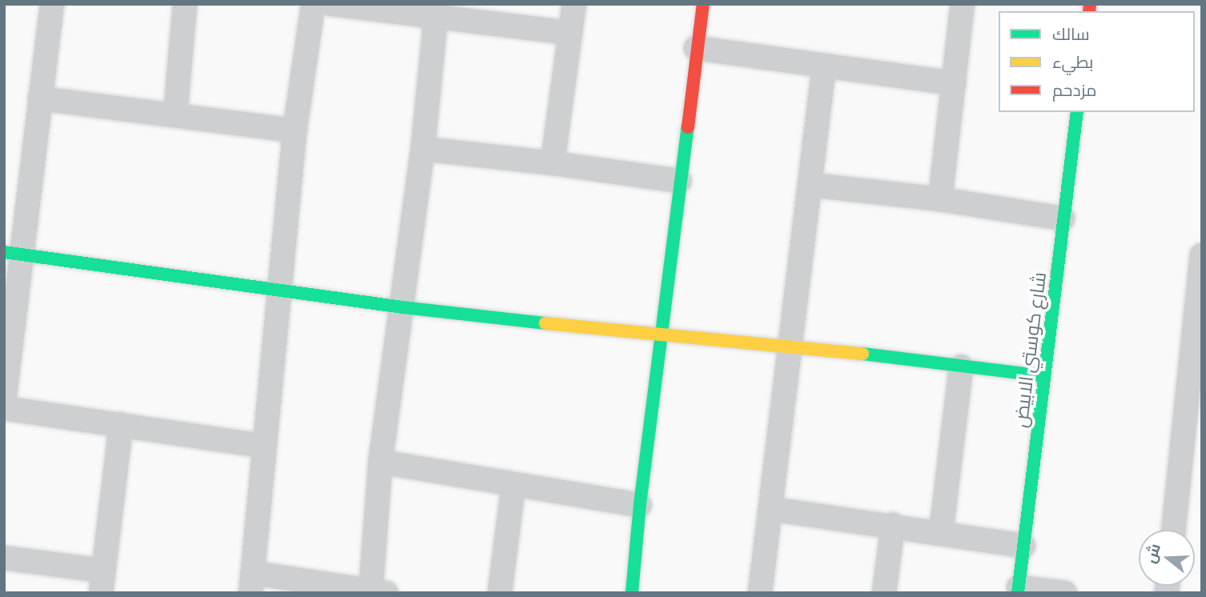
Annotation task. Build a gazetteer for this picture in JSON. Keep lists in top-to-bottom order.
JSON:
{
  "streets": {
    "main road": ["شارع كوستي الابيض"]
  },
  "legend": ["سالك", "بطيء", "مزدحم"],
  "north": "left"
}
